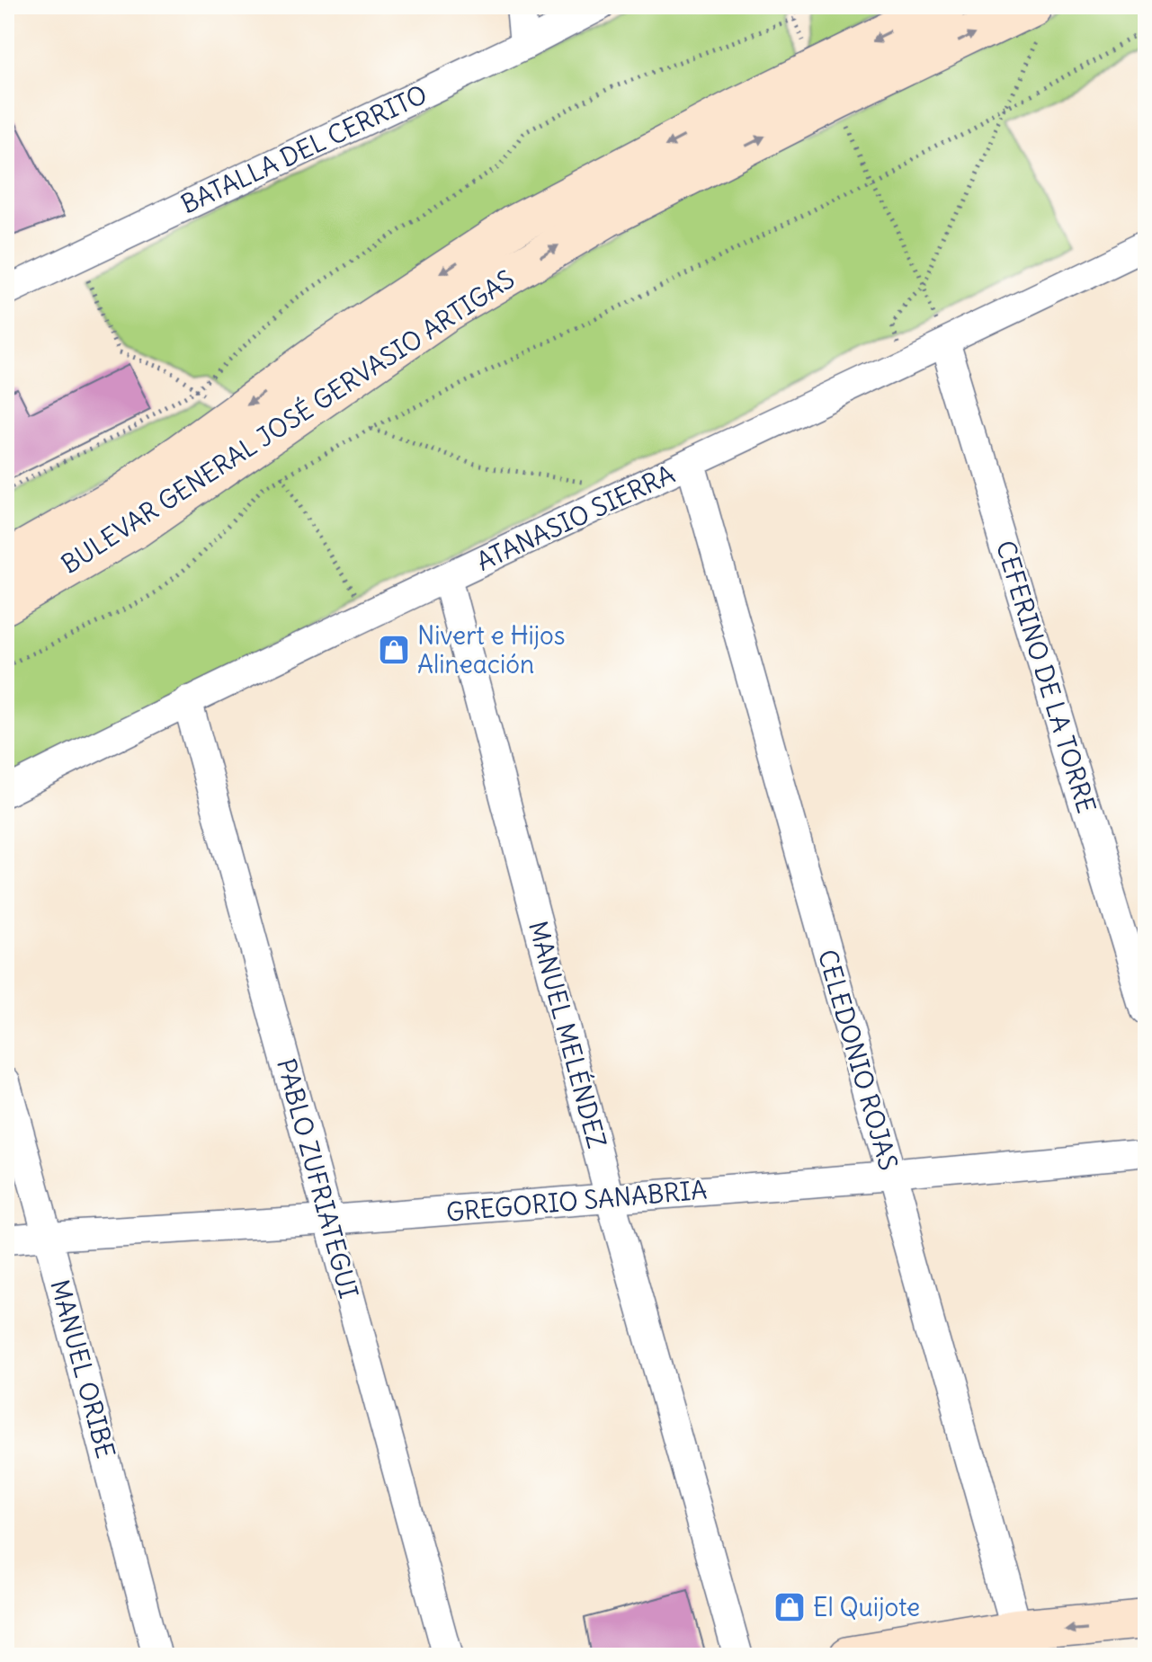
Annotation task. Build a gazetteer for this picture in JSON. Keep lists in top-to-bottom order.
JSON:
{
  "streets": {
    "main road": ["BULEVAR GENERAL JOSÉ GERVASIO ARTIGAS"],
    "street": [
      "BATALLA DEL CERRITO",
      "ATANASIO SIERRA",
      "CEFERINO DE LA TORRE",
      "MANUEL MELÉNDEZ",
      "CELEDONIO ROJAS",
      "PABLO ZUFRIATEGUI",
      "GREGORIO SANABRIA",
      "MANUEL ORIBE"
    ]
  },
  "crossings": [
    ["ATANASIO SIERRA", "CEFERINO DE LA TORRE"],
    ["ATANASIO SIERRA", "MANUEL MELÉNDEZ"],
    ["ATANASIO SIERRA", "CELEDONIO ROJAS"],
    ["ATANASIO SIERRA", "PABLO ZUFRIATEGUI"],
    ["MANUEL MELÉNDEZ", "GREGORIO SANABRIA"],
    ["CELEDONIO ROJAS", "GREGORIO SANABRIA"],
    ["PABLO ZUFRIATEGUI", "GREGORIO SANABRIA"],
    ["GREGORIO SANABRIA", "MANUEL ORIBE"]
  ],
  "places": {
    "shop": ["Nivert e Hijos Alineación", "El Quijote"]
  }
}
